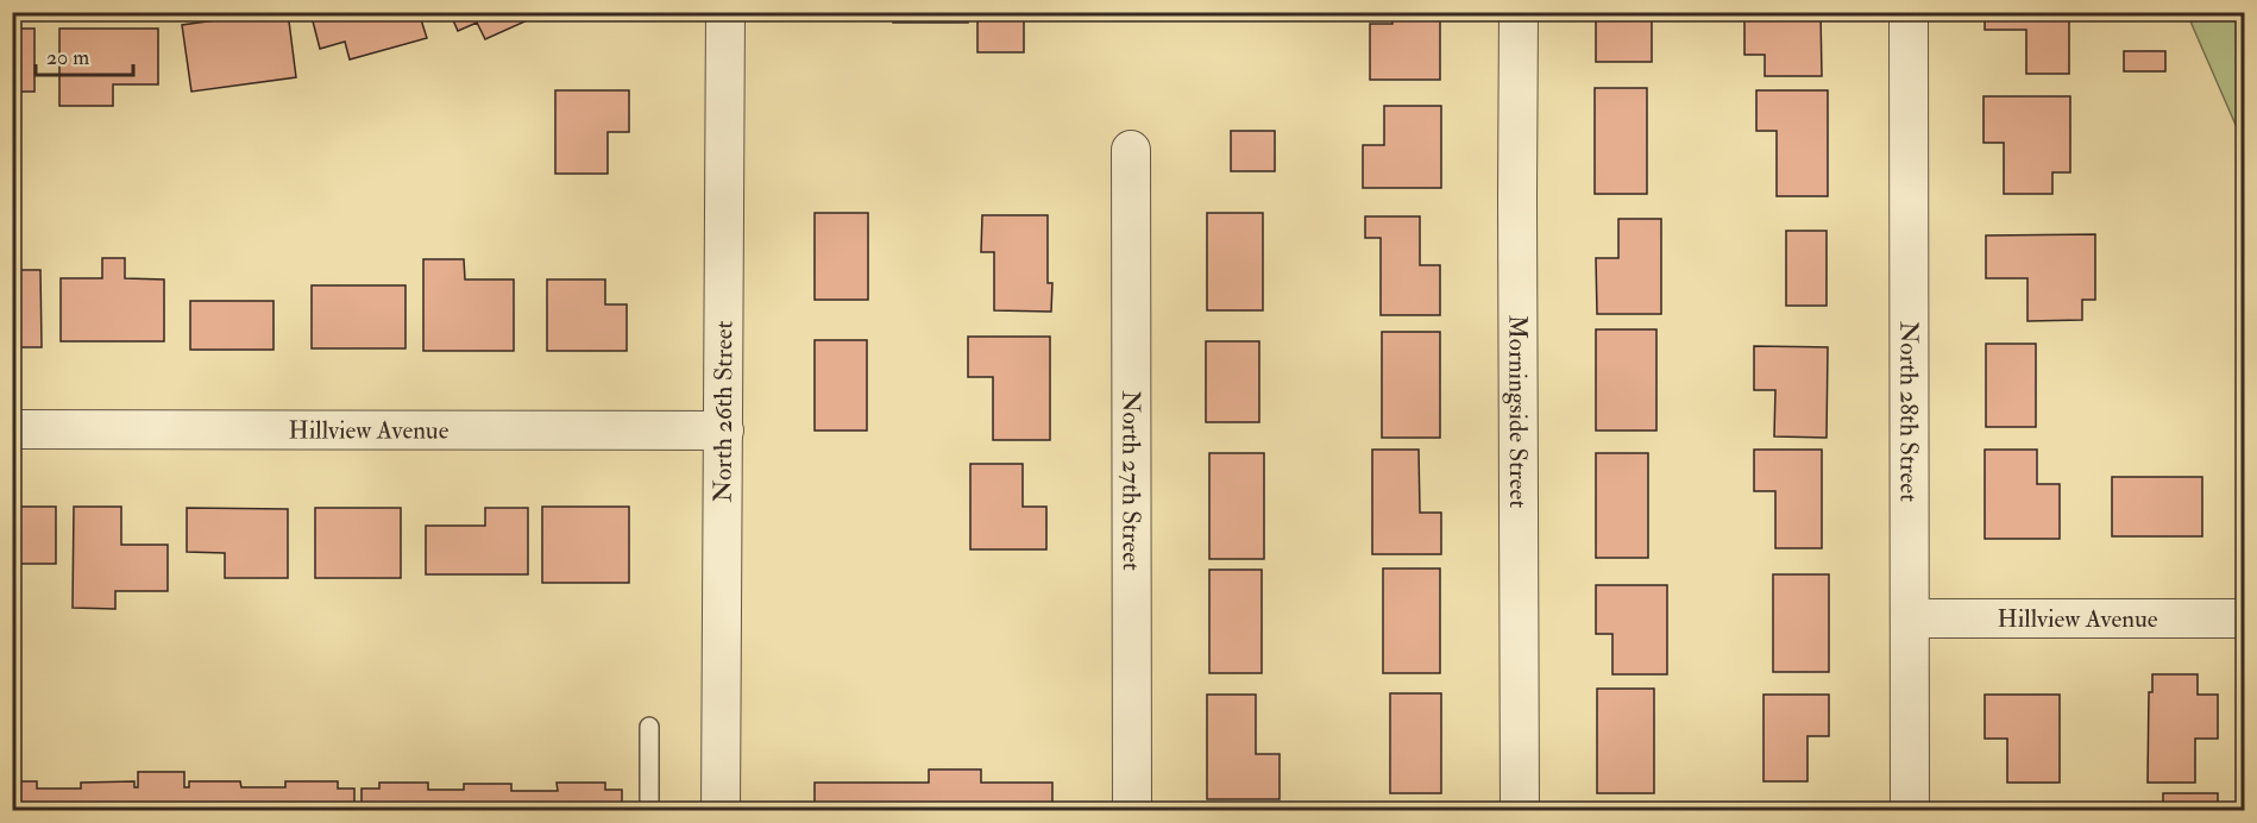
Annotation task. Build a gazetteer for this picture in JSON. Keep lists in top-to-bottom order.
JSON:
{
  "streets": {
    "street": [
      "North 26th Street",
      "Morningside Street",
      "North 28th Street",
      "Hillview Avenue",
      "North 27th Street"
    ]
  },
  "crossings": [
    ["North 26th Street", "Hillview Avenue"],
    ["North 28th Street", "Hillview Avenue"]
  ],
  "scale_bar": "20 m"
}
